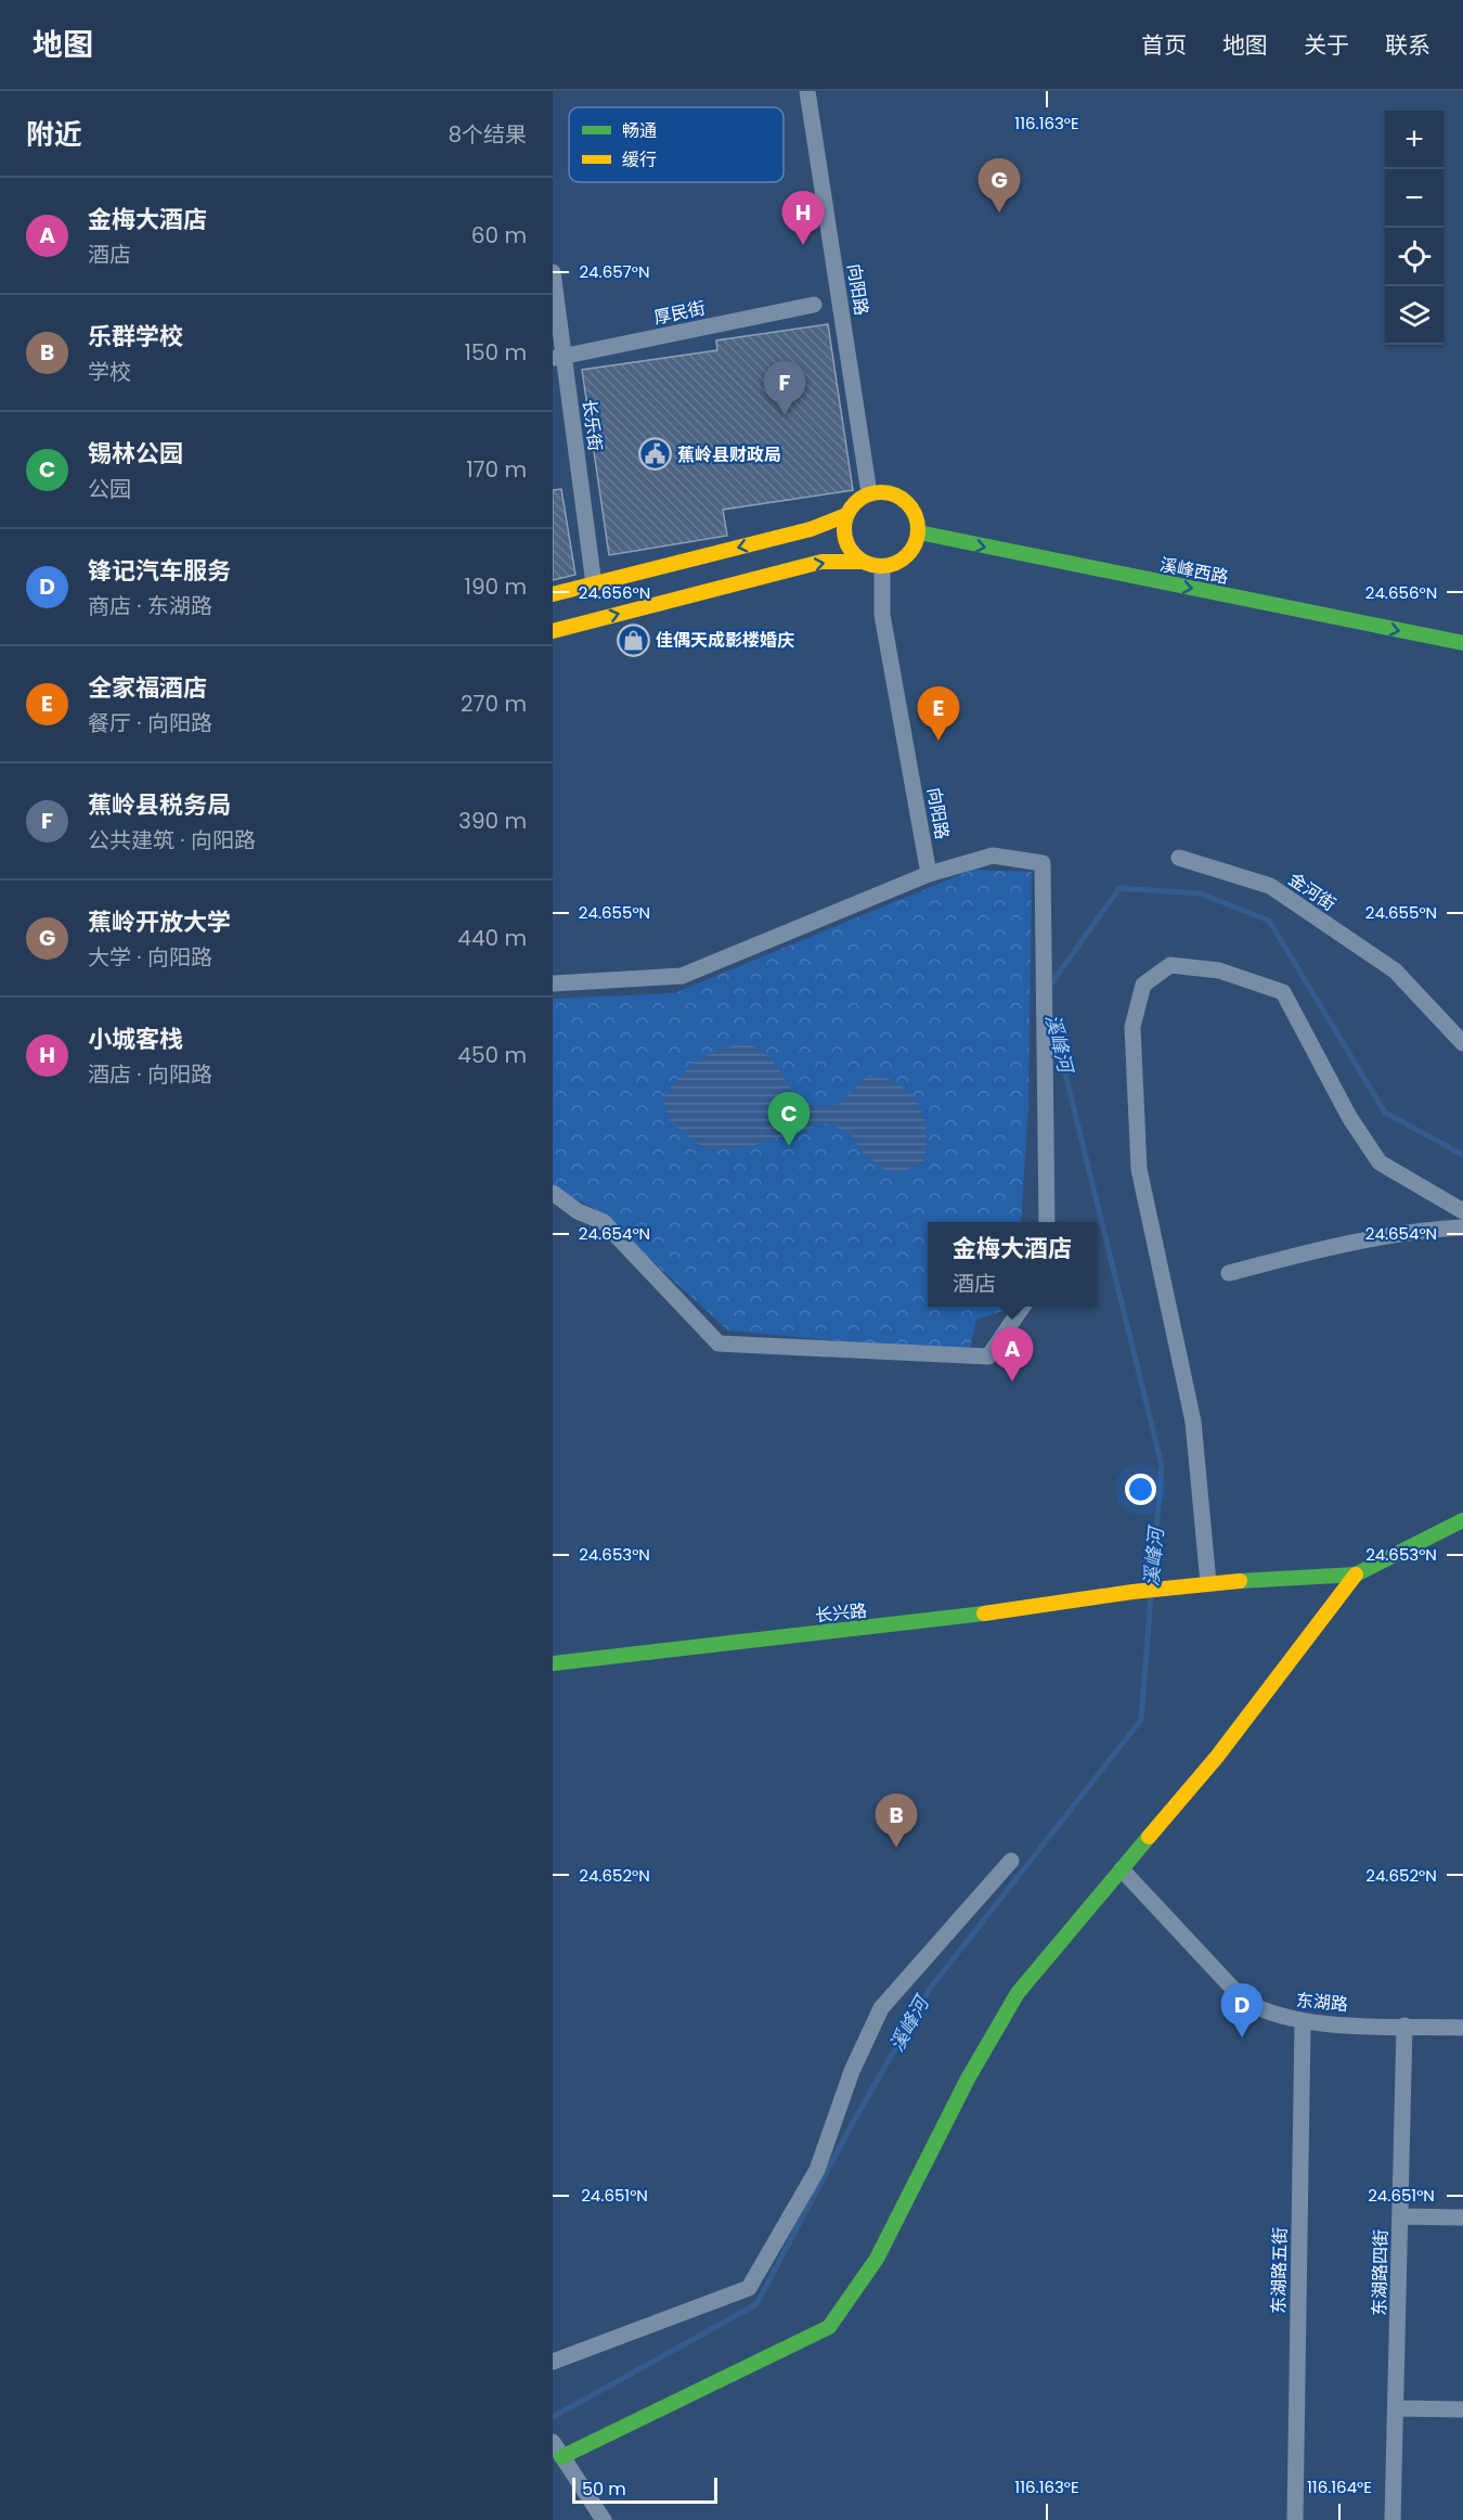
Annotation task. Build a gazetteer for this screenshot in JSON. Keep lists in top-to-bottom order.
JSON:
{
  "streets": {
    "street": [
      "向阳路",
      "厚民街",
      "长乐街",
      "溪峰西路",
      "金河街",
      "长兴路",
      "东湖路",
      "东湖路五街",
      "东湖路四街"
    ]
  },
  "crossings": [
    ["向阳路", "溪峰西路"],
    ["厚民街", "长乐街"],
    ["东湖路", "东湖路五街"],
    ["东湖路", "东湖路四街"]
  ],
  "one_way": ["溪峰西路"],
  "water": ["溪峰河"],
  "places": {
    "public building": ["蕉岭县财政局"],
    "shop": ["佳偶天成影楼婚庆"]
  },
  "legend": ["畅通", "缓行"],
  "scale_bar": "50 m",
  "page": {
    "header": "地图",
    "nav": [
      "首页",
      "地图",
      "关于",
      "联系"
    ],
    "heading": ["附近", "8个结果"],
    "map_buttons": ["+", "−"],
    "pins": [
      "G",
      "H",
      "F",
      "E",
      "C",
      "A",
      "B",
      "D"
    ],
    "list": [
      {
        "mark": "A",
        "name": "金梅大酒店",
        "note": "酒店",
        "value": "60 m"
      },
      {
        "mark": "B",
        "name": "乐群学校",
        "note": "学校",
        "value": "150 m"
      },
      {
        "mark": "C",
        "name": "锡林公园",
        "note": "公园",
        "value": "170 m"
      },
      {
        "mark": "D",
        "name": "锋记汽车服务",
        "note": "商店 · 东湖路",
        "value": "190 m"
      },
      {
        "mark": "E",
        "name": "全家福酒店",
        "note": "餐厅 · 向阳路",
        "value": "270 m"
      },
      {
        "mark": "F",
        "name": "蕉岭县税务局",
        "note": "公共建筑 · 向阳路",
        "value": "390 m"
      },
      {
        "mark": "G",
        "name": "蕉岭开放大学",
        "note": "大学 · 向阳路",
        "value": "440 m"
      },
      {
        "mark": "H",
        "name": "小城客栈",
        "note": "酒店 · 向阳路",
        "value": "450 m"
      }
    ],
    "popup": ["金梅大酒店", "酒店"],
    "scale": "50 m"
  },
  "coordinates": [
    "116.163°E",
    "24.657°N",
    "24.656°N",
    "24.655°N",
    "24.654°N",
    "24.653°N",
    "24.652°N",
    "24.651°N",
    "116.164°E"
  ]
}
